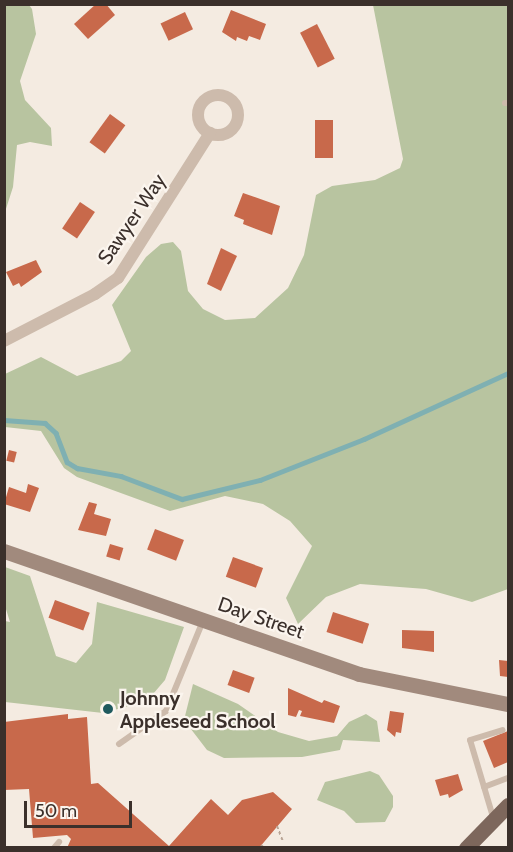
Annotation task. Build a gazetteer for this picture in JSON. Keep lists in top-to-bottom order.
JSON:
{
  "streets": {
    "main road": ["Day Street"],
    "street": ["Sawyer Way"]
  },
  "places": ["Johnny Appleseed School"],
  "scale_bar": "50 m"
}
